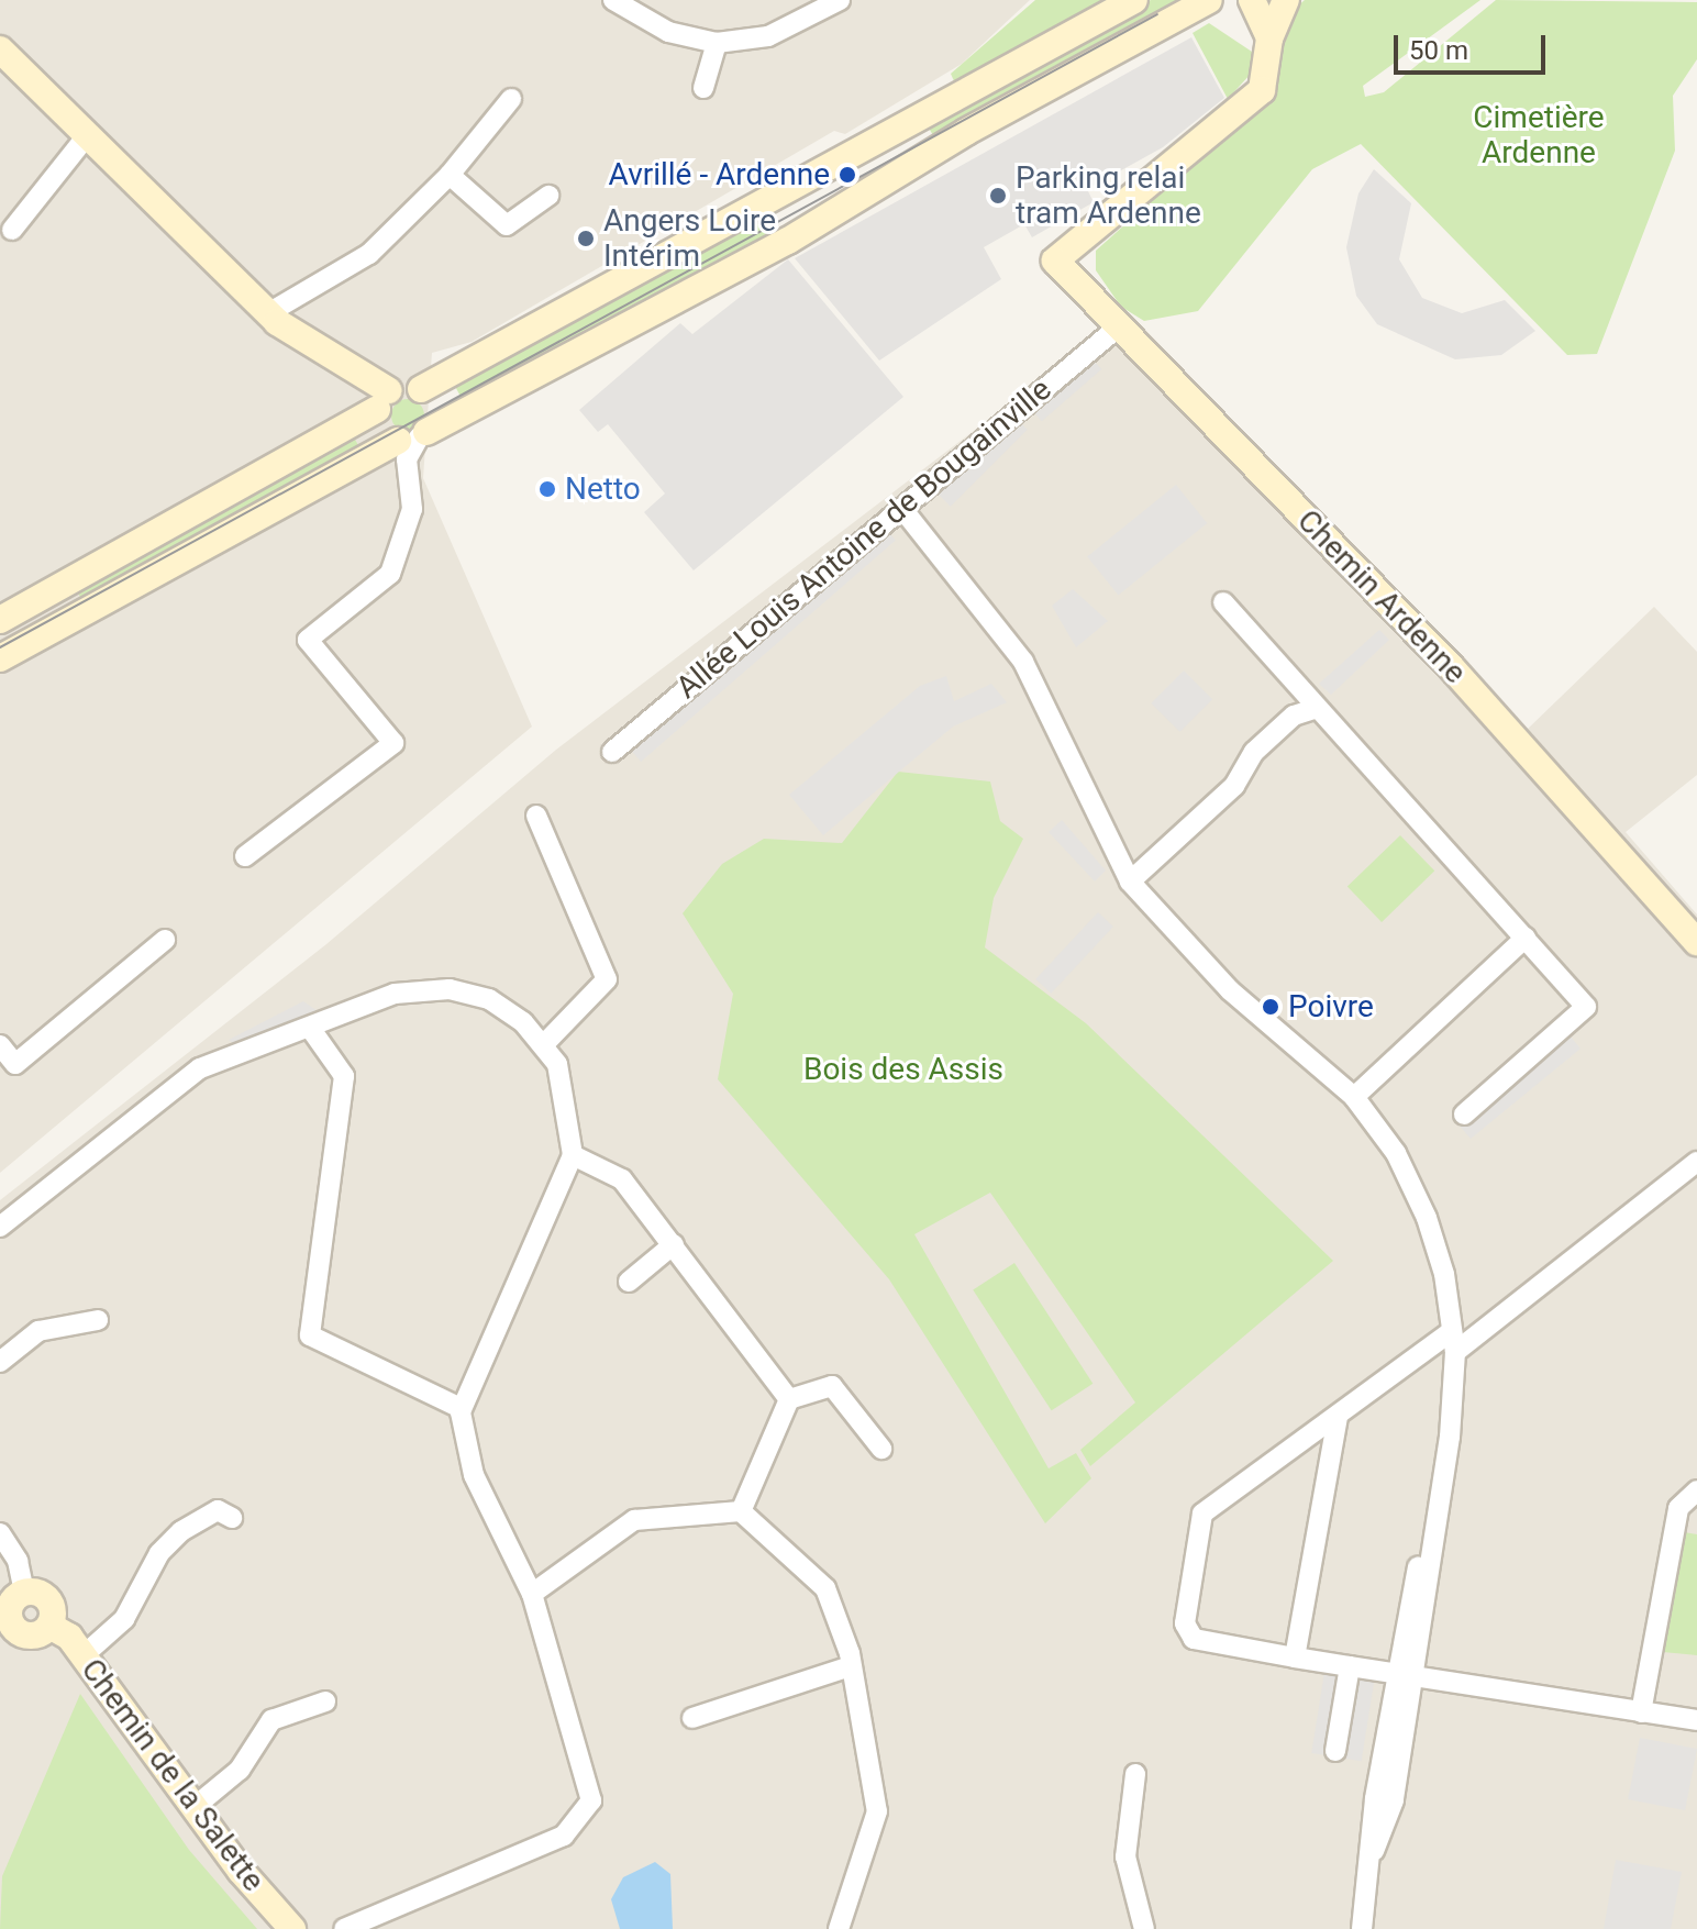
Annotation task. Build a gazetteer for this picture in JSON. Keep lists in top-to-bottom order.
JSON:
{
  "streets": {
    "main road": ["Chemin Ardenne", "Chemin de la Salette"],
    "street": ["Allée Louis Antoine de Bougainville"]
  },
  "crossings": [
    ["Allée Louis Antoine de Bougainville", "Chemin Ardenne"]
  ],
  "parks": ["Cimetière Ardenne", "Bois des Assis"],
  "places": [
    "Avrillé - Ardenne",
    "Parking relai tram Ardenne",
    "Angers Loire Intérim",
    "Netto",
    "Poivre"
  ],
  "scale_bar": "50 m"
}
